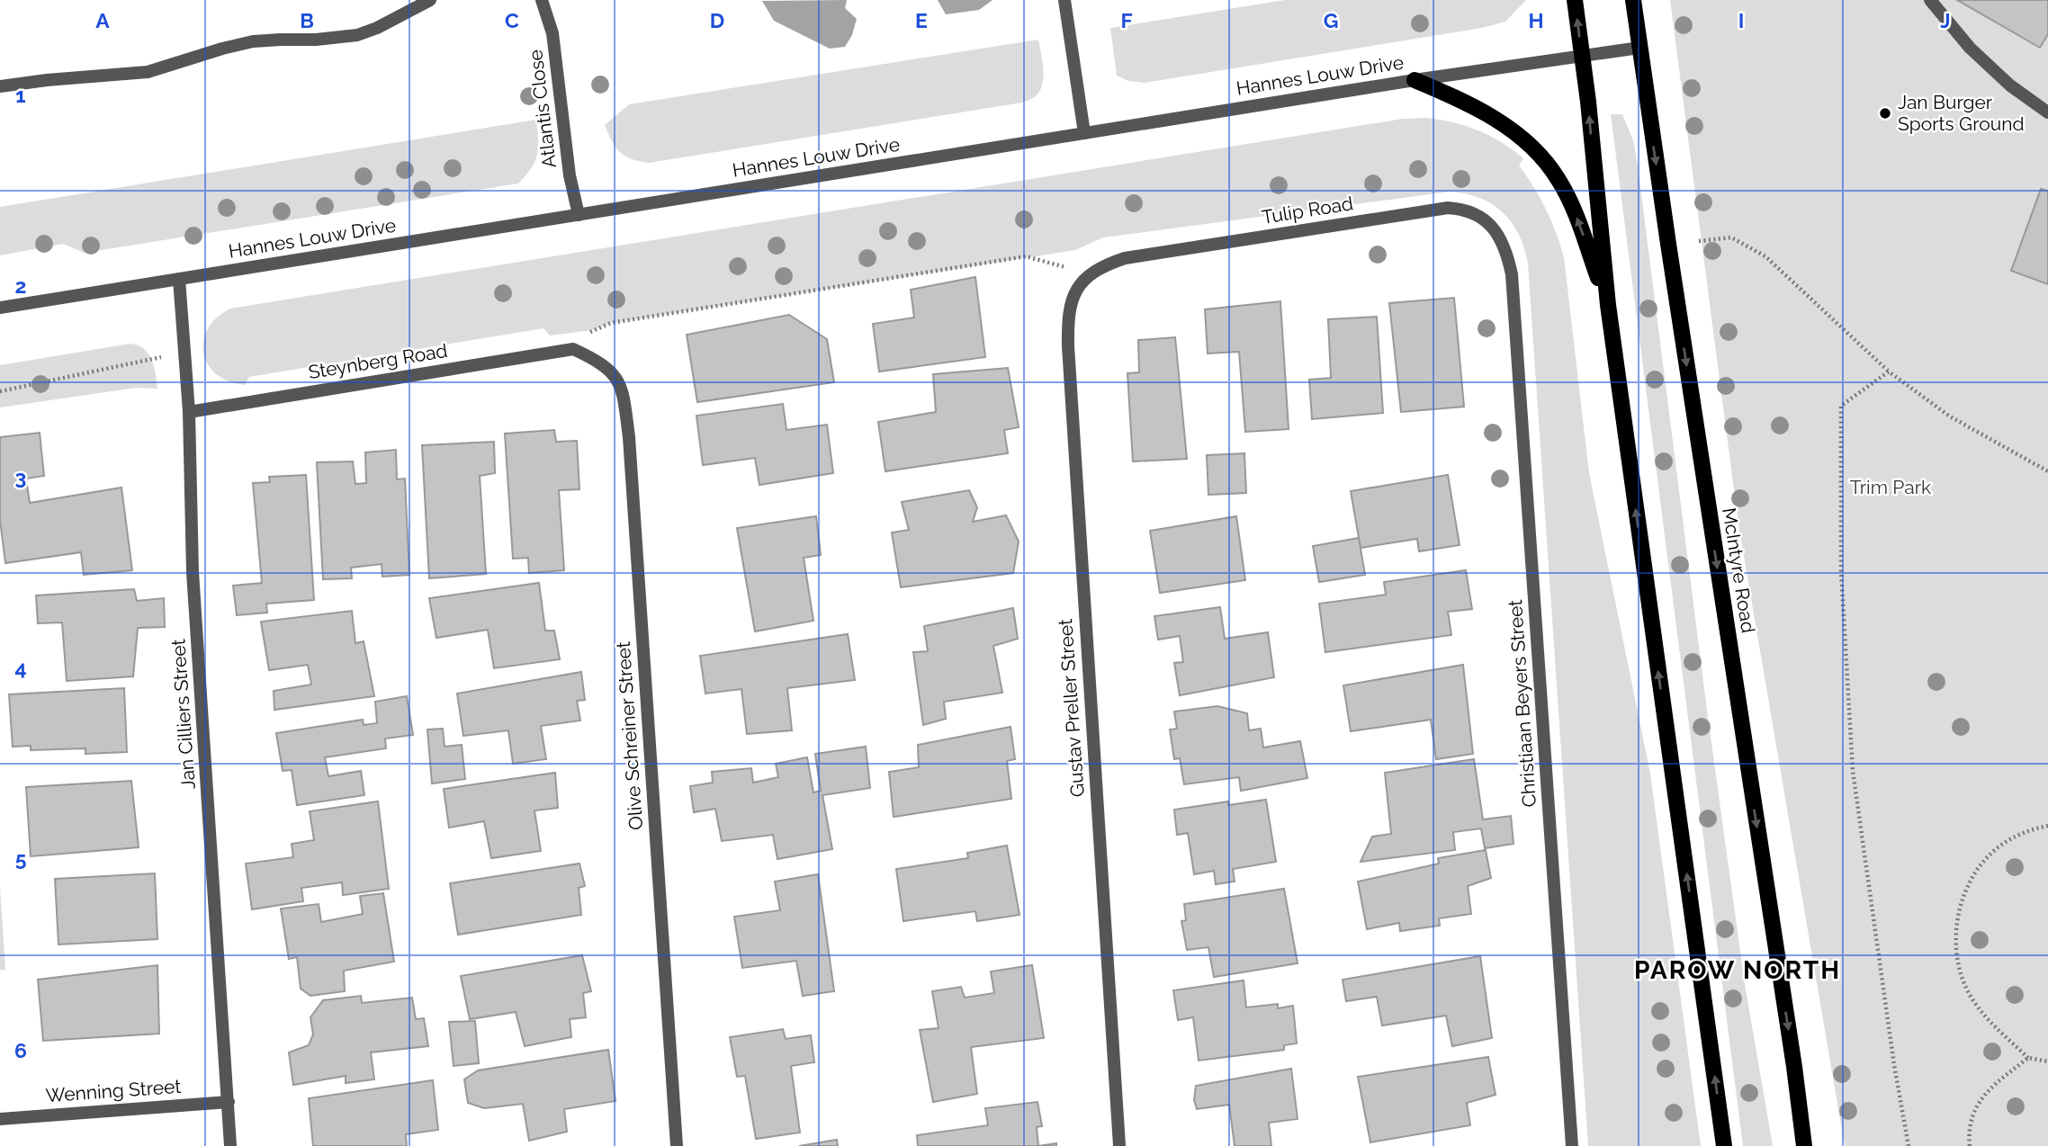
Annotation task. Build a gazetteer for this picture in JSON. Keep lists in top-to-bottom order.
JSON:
{
  "streets": {
    "main road": ["McIntyre Road"],
    "street": [
      "Hannes Louw Drive",
      "Atlantis Close",
      "Tulip Road",
      "Steynberg Road",
      "Christiaan Beyers Street",
      "Gustav Preller Street",
      "Jan Cilliers Street",
      "Olive Schreiner Street",
      "Wenning Street"
    ]
  },
  "crossings": [
    ["Hannes Louw Drive", "Atlantis Close"],
    ["Hannes Louw Drive", "McIntyre Road"],
    ["Hannes Louw Drive", "Jan Cilliers Street"],
    ["Tulip Road", "Christiaan Beyers Street"],
    ["Tulip Road", "Gustav Preller Street"],
    ["Steynberg Road", "Jan Cilliers Street"],
    ["Steynberg Road", "Olive Schreiner Street"],
    ["Jan Cilliers Street", "Wenning Street"]
  ],
  "districts": ["PAROW NORTH"],
  "parks": ["Trim Park"],
  "places": ["Jan Burger Sports Ground"],
  "grid": {
    "columns": [
      "A",
      "B",
      "C",
      "D",
      "E",
      "F",
      "G",
      "H",
      "I",
      "J"
    ],
    "rows": [
      "1",
      "2",
      "3",
      "4",
      "5",
      "6"
    ]
  }
}
